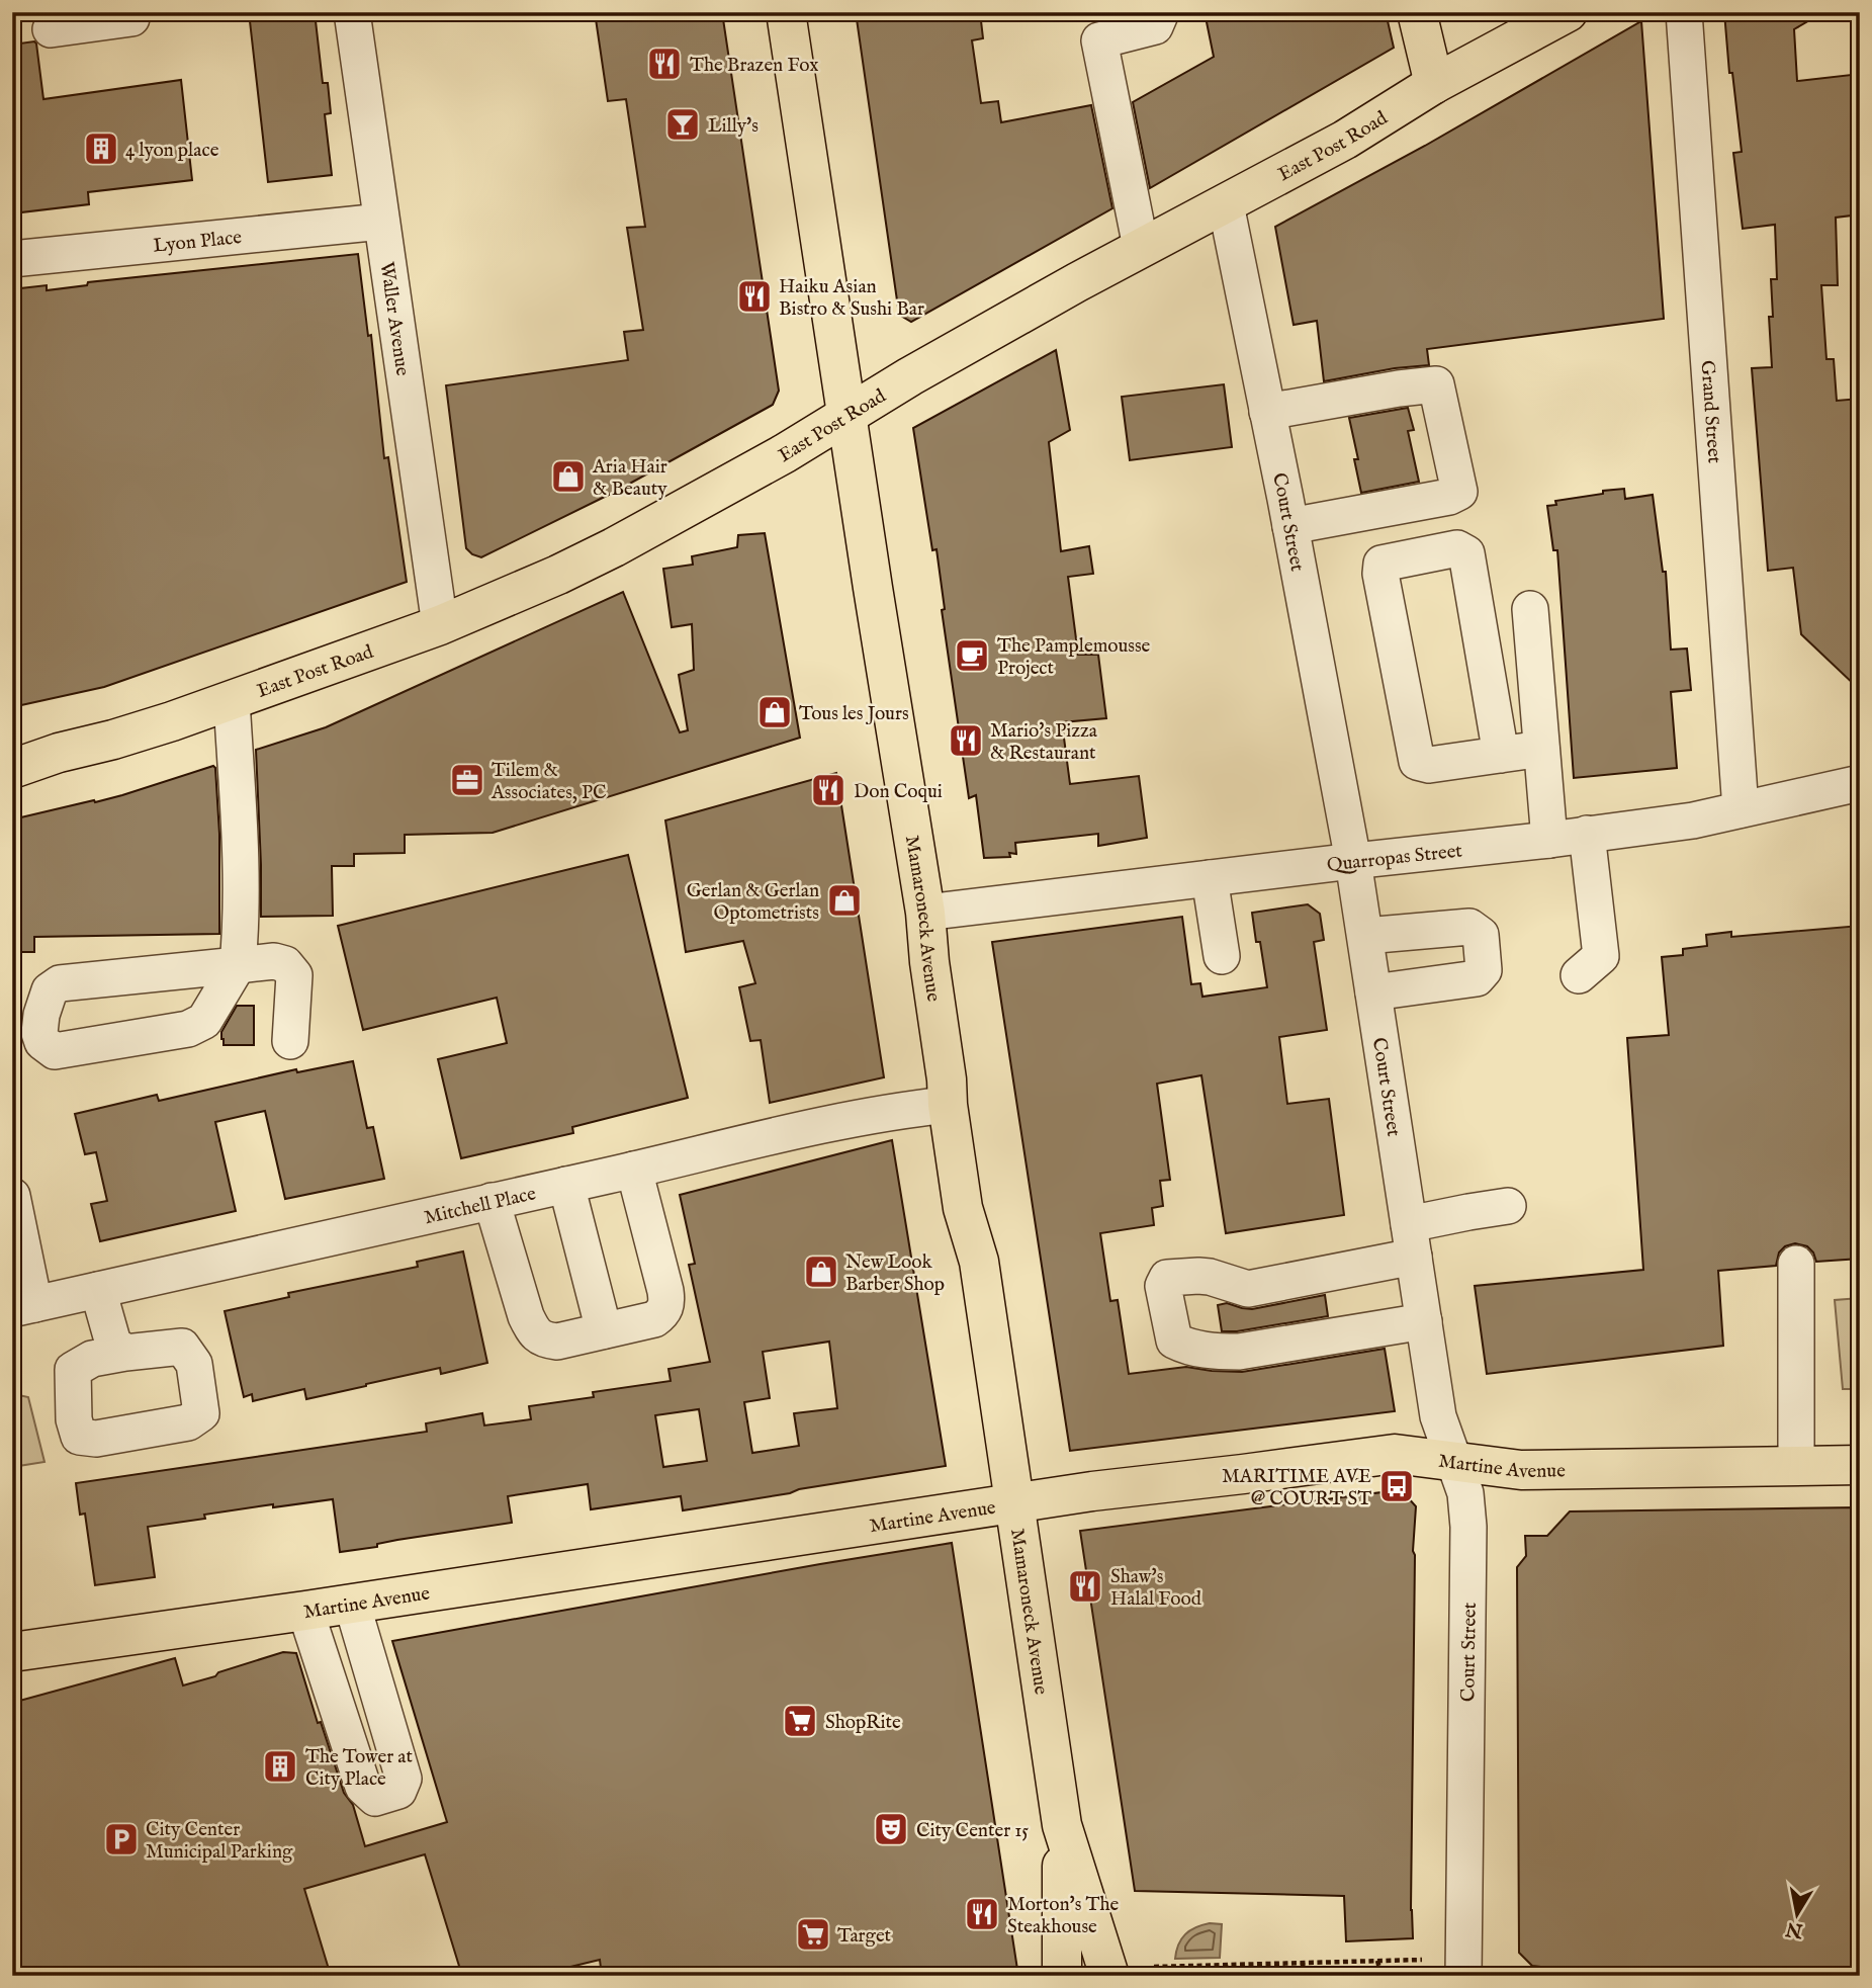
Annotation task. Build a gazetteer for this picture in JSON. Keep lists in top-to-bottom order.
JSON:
{
  "streets": {
    "main road": ["East Post Road", "Mamaroneck Avenue", "Martine Avenue"],
    "street": [
      "Lyon Place",
      "Waller Avenue",
      "Grand Street",
      "Court Street",
      "Quarropas Street",
      "Mitchell Place"
    ]
  },
  "crossings": [
    ["East Post Road", "Waller Avenue"],
    ["East Post Road", "Court Street"],
    ["East Post Road", "Mamaroneck Avenue"],
    ["Lyon Place", "Waller Avenue"],
    ["Grand Street", "Quarropas Street"],
    ["Court Street", "Quarropas Street"],
    ["Court Street", "Martine Avenue"],
    ["Quarropas Street", "Mamaroneck Avenue"],
    ["Mamaroneck Avenue", "Mitchell Place"],
    ["Mamaroneck Avenue", "Martine Avenue"]
  ],
  "places": {
    "restaurant": [
      "The Brazen Fox",
      "Haiku Asian Bistro & Sushi Bar",
      "Mario's Pizza & Restaurant",
      "Don Coqui",
      "Shaw's Halal Food",
      "Morton's The Steakhouse"
    ],
    "bar": ["Lilly's"],
    "building": ["4 lyon place", "The Tower at City Place"],
    "shop": [
      "Aria Hair & Beauty",
      "Tous les Jours",
      "Gerlan & Gerlan Optometrists",
      "New Look Barber Shop"
    ],
    "cafe": ["The Pamplemousse Project"],
    "office": ["Tilem & Associates, PC"],
    "bus stop": ["MARITIME AVE @ COURT ST"],
    "supermarket": ["ShopRite", "Target"],
    "theatre": ["City Center 15"],
    "parking": ["City Center Municipal Parking"]
  },
  "north": "bottom"
}
